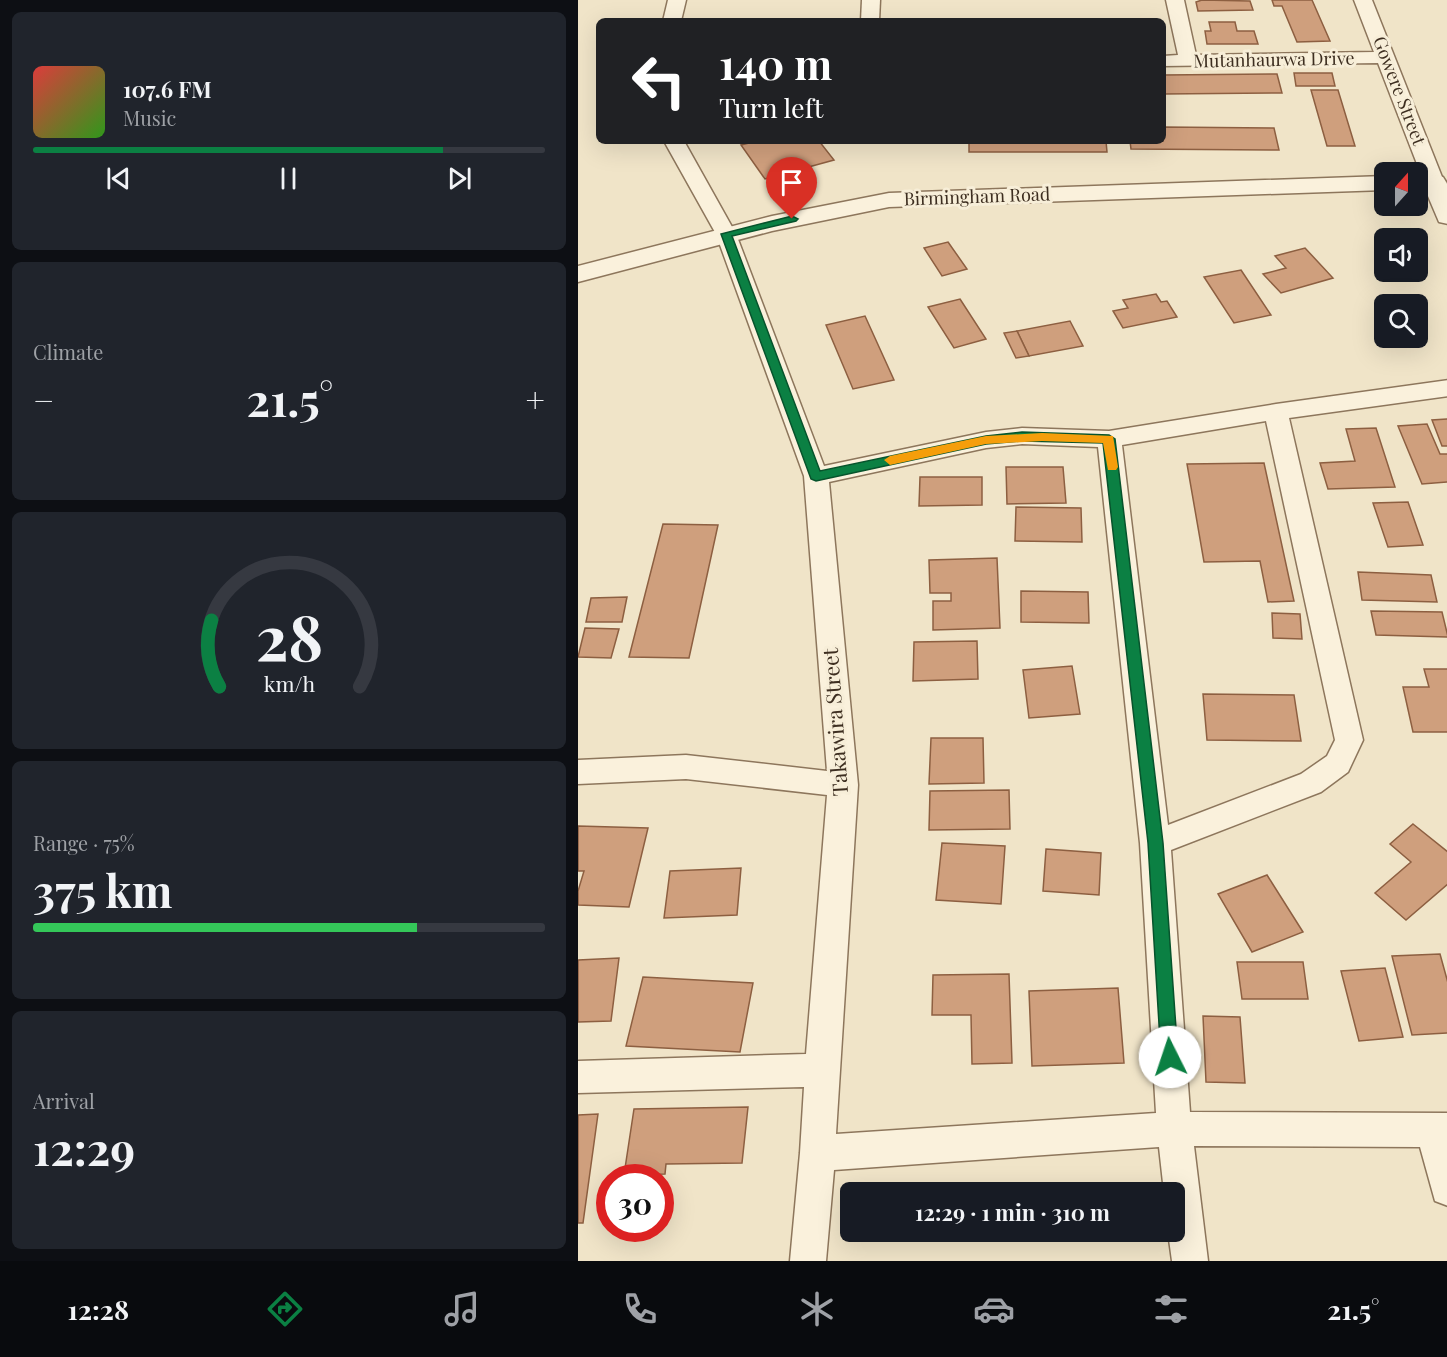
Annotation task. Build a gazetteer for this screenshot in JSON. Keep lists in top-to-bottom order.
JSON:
{
  "streets": {
    "street": [
      "Mutanhaurwa Drive",
      "Gowere Street",
      "Birmingham Road",
      "Takawira Street"
    ]
  },
  "crossings": [
    ["Mutanhaurwa Drive", "Gowere Street"],
    ["Birmingham Road", "Takawira Street"]
  ],
  "north": "top",
  "page": {
    "turn": ["140 m", "Turn left"],
    "song": ["107.6 FM", "Music"],
    "tile": [
      "Climate",
      ["Range · 75%", "375 km"],
      ["Arrival", "12:29"]
    ],
    "heat": ["−", "21.5°", "+"],
    "limit": "30",
    "trip": "12:29 · 1 min · 310 m",
    "tabs": ["12:28", "21.5°"],
    "gauge": ["28", "km/h"]
  }
}
